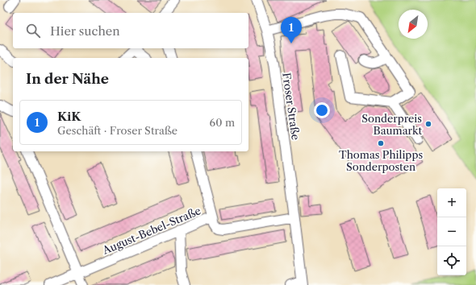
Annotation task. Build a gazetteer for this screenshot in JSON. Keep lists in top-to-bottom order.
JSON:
{
  "streets": {
    "street": ["Froser Straße", "August-Bebel-Straße"]
  },
  "crossings": [
    ["Froser Straße", "August-Bebel-Straße"]
  ],
  "places": ["Sonderpreis Baumarkt", "Thomas Philipps Sonderposten"],
  "north": "bottom left",
  "page": {
    "search": "Hier suchen",
    "pins": "1",
    "heading": "In der Nähe",
    "list": [
      {
        "mark": "1",
        "name": "KiK",
        "note": "Geschäft · Froser Straße",
        "value": "60 m"
      }
    ],
    "map_buttons": ["+", "−"]
  }
}
